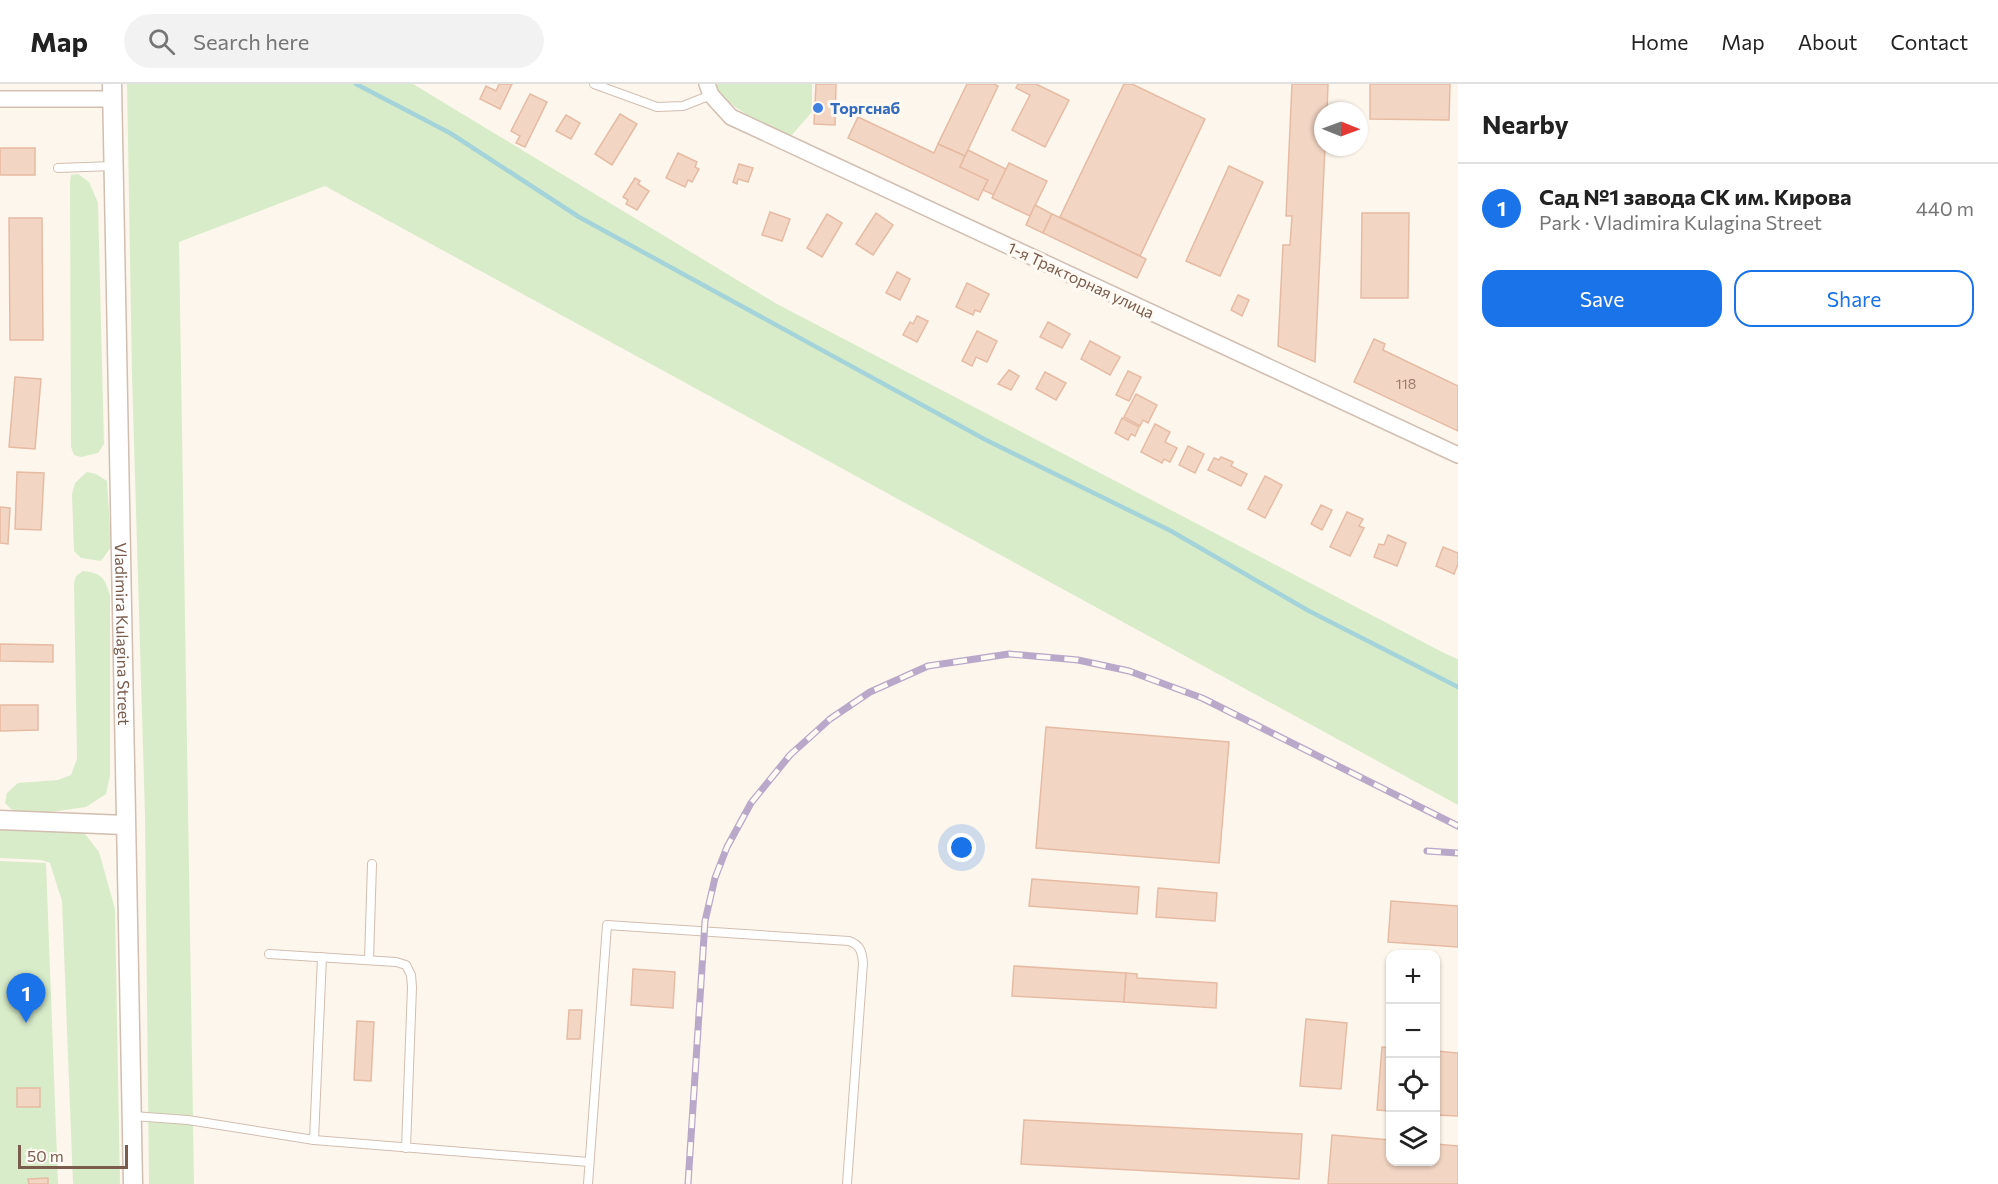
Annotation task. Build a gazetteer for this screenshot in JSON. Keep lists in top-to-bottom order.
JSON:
{
  "streets": {
    "street": ["1-я Тракторная улица", "Vladimira Kulagina Street"]
  },
  "places": ["Торгснаб"],
  "house_numbers": ["118"],
  "scale_bar": "50 m",
  "north": "right",
  "page": {
    "header": "Map",
    "search": "Search here",
    "nav": [
      "Home",
      "Map",
      "About",
      "Contact"
    ],
    "heading": "Nearby",
    "list": [
      {
        "mark": "1",
        "name": "Сад №1 завода СК им. Кирова",
        "note": "Park · Vladimira Kulagina Street",
        "value": "440 m"
      }
    ],
    "buttons": ["Save", "Share"],
    "map_buttons": ["+", "−"],
    "pins": "1",
    "scale": "50 m"
  }
}
